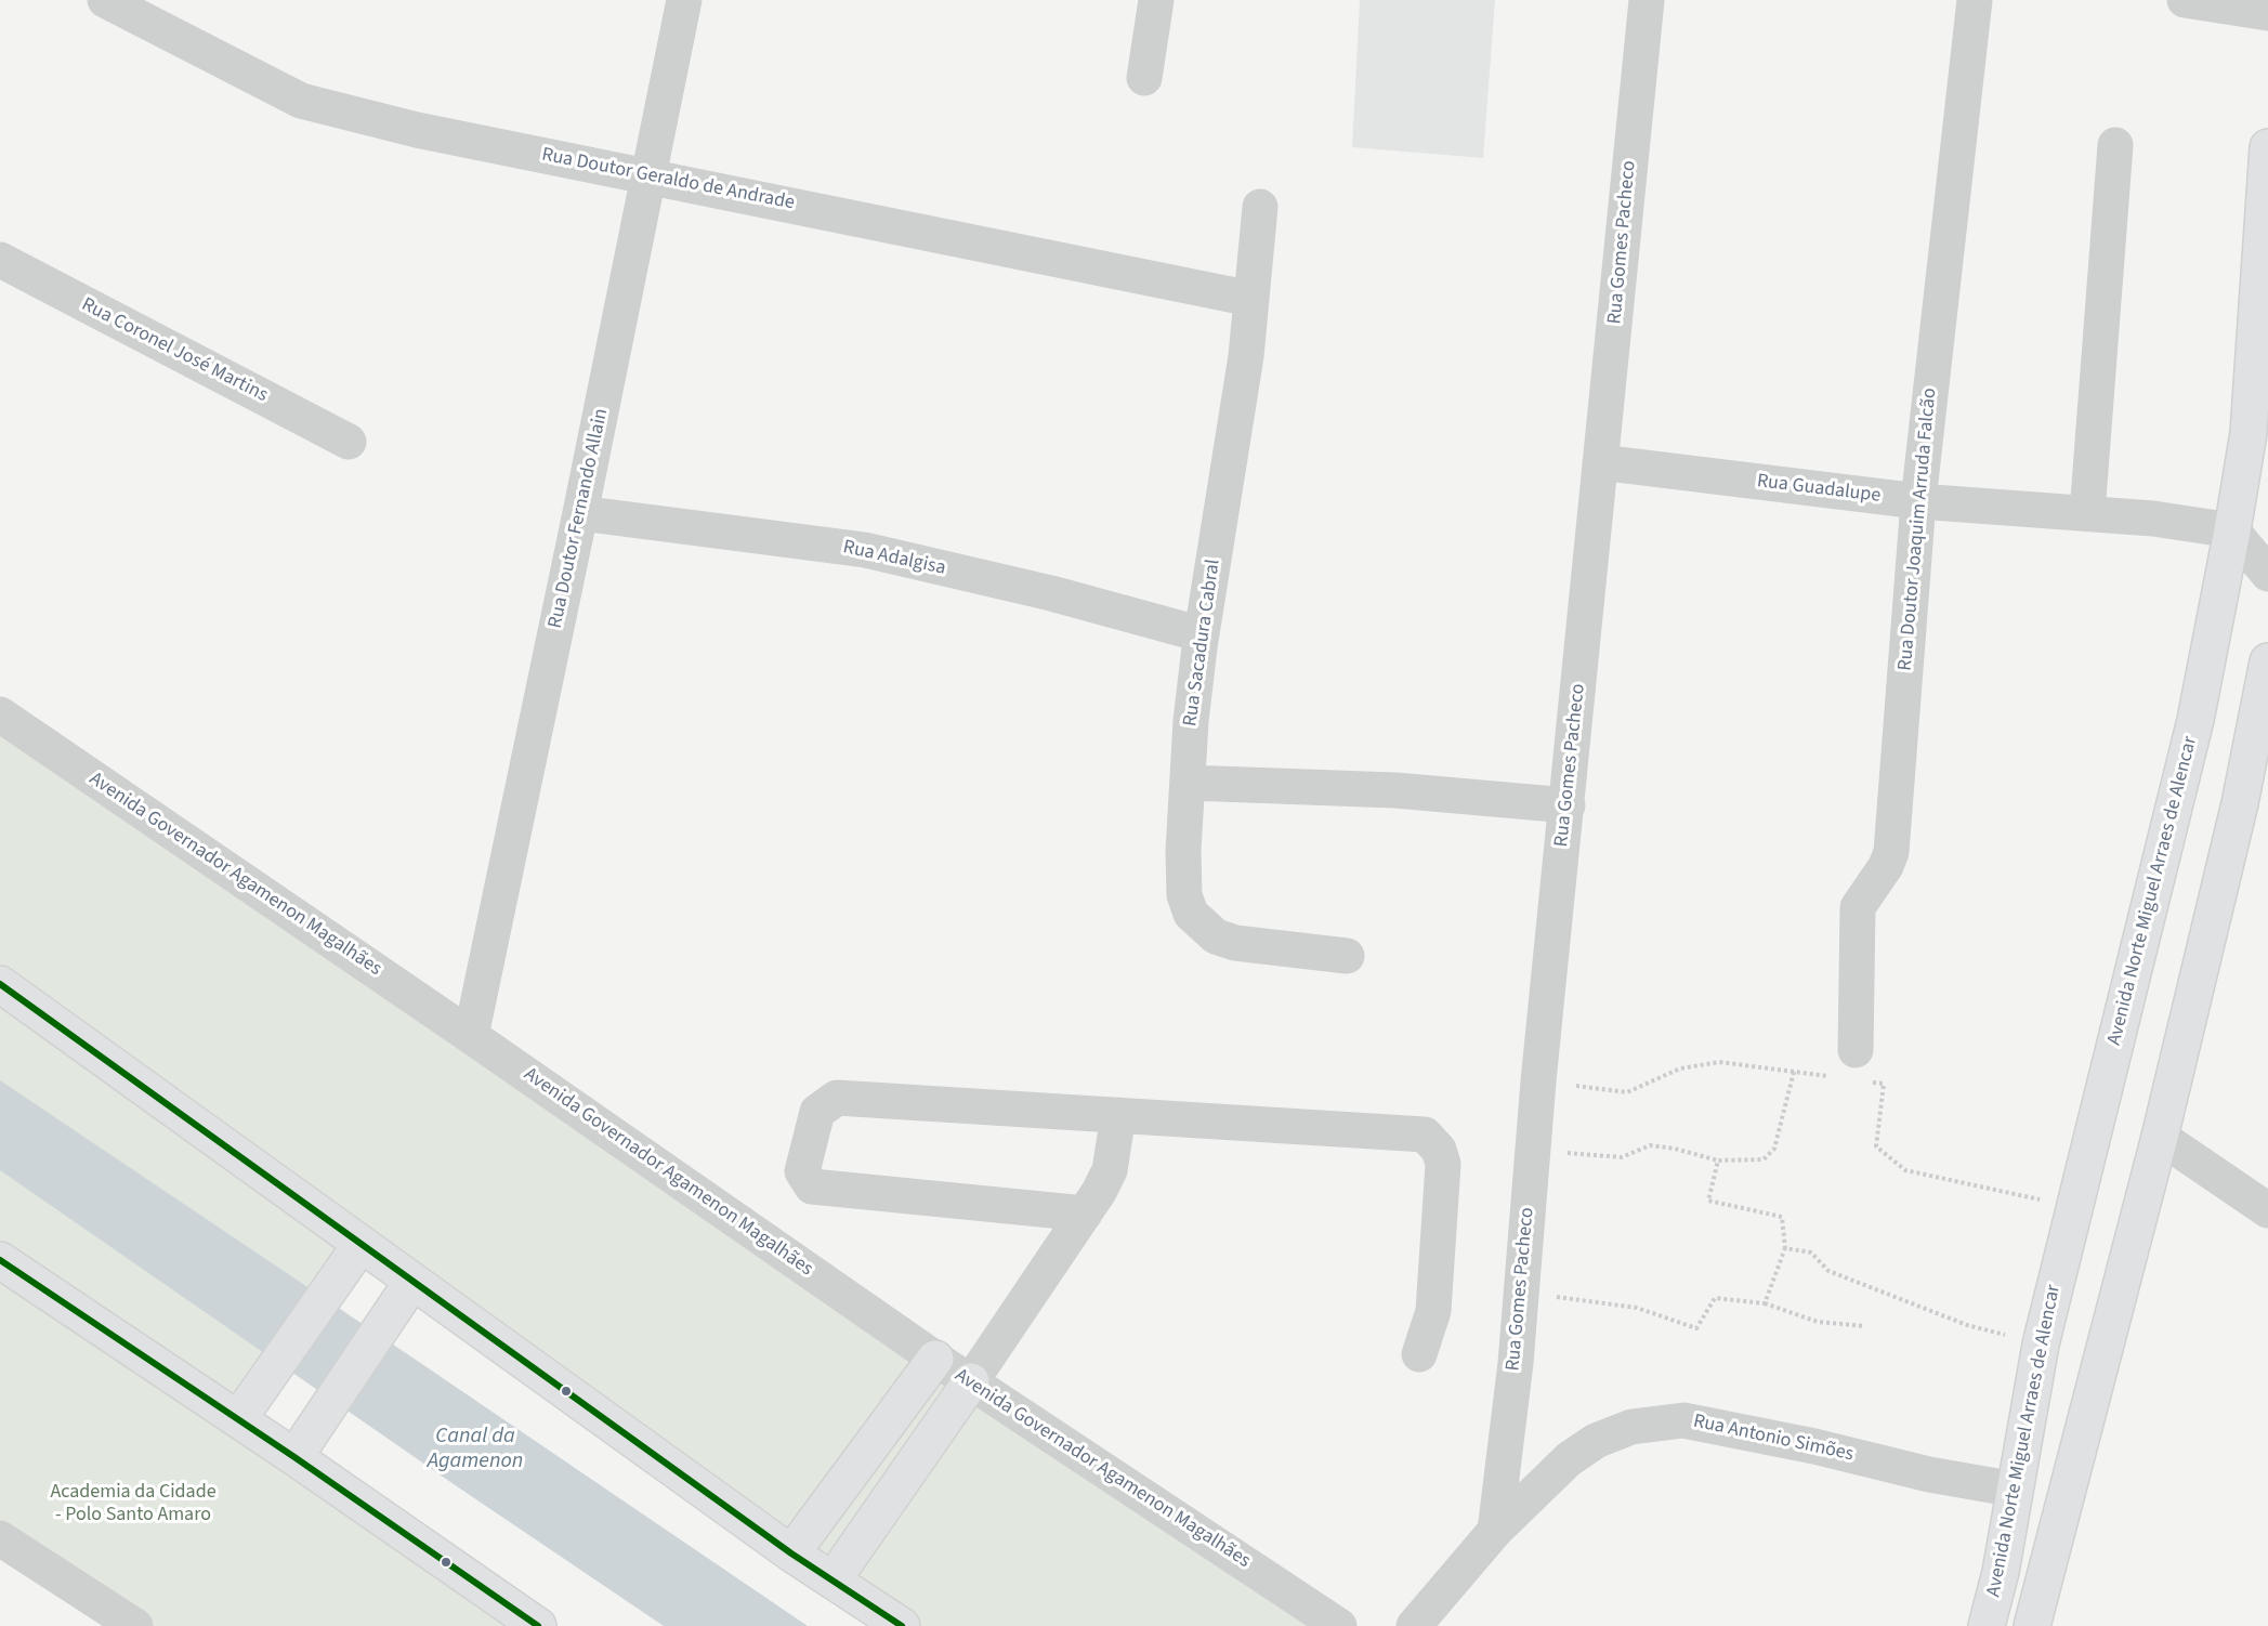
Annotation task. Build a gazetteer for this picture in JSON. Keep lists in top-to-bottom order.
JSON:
{
  "streets": {
    "main road": ["Avenida Norte Miguel Arraes de Alencar"],
    "street": [
      "Rua Doutor Geraldo de Andrade",
      "Rua Gomes Pacheco",
      "Rua Coronel José Martins",
      "Rua Guadalupe",
      "Rua Doutor Fernando Allain",
      "Rua Doutor Joaquim Arruda Falcão",
      "Rua Adalgisa",
      "Rua Sacadura Cabral",
      "Avenida Governador Agamenon Magalhães",
      "Rua Antonio Simões"
    ]
  },
  "crossings": [
    ["Rua Doutor Geraldo de Andrade", "Rua Doutor Fernando Allain"],
    ["Rua Doutor Geraldo de Andrade", "Rua Sacadura Cabral"],
    ["Rua Gomes Pacheco", "Rua Guadalupe"],
    ["Rua Gomes Pacheco", "Rua Antonio Simões"],
    ["Rua Guadalupe", "Rua Doutor Joaquim Arruda Falcão"],
    ["Rua Guadalupe", "Avenida Norte Miguel Arraes de Alencar"],
    ["Rua Doutor Fernando Allain", "Rua Adalgisa"],
    ["Rua Doutor Fernando Allain", "Avenida Governador Agamenon Magalhães"],
    ["Rua Adalgisa", "Rua Sacadura Cabral"],
    ["Avenida Norte Miguel Arraes de Alencar", "Rua Antonio Simões"]
  ],
  "water": ["Canal da Agamenon"],
  "parks": ["Academia da Cidade - Polo Santo Amaro"]
}
